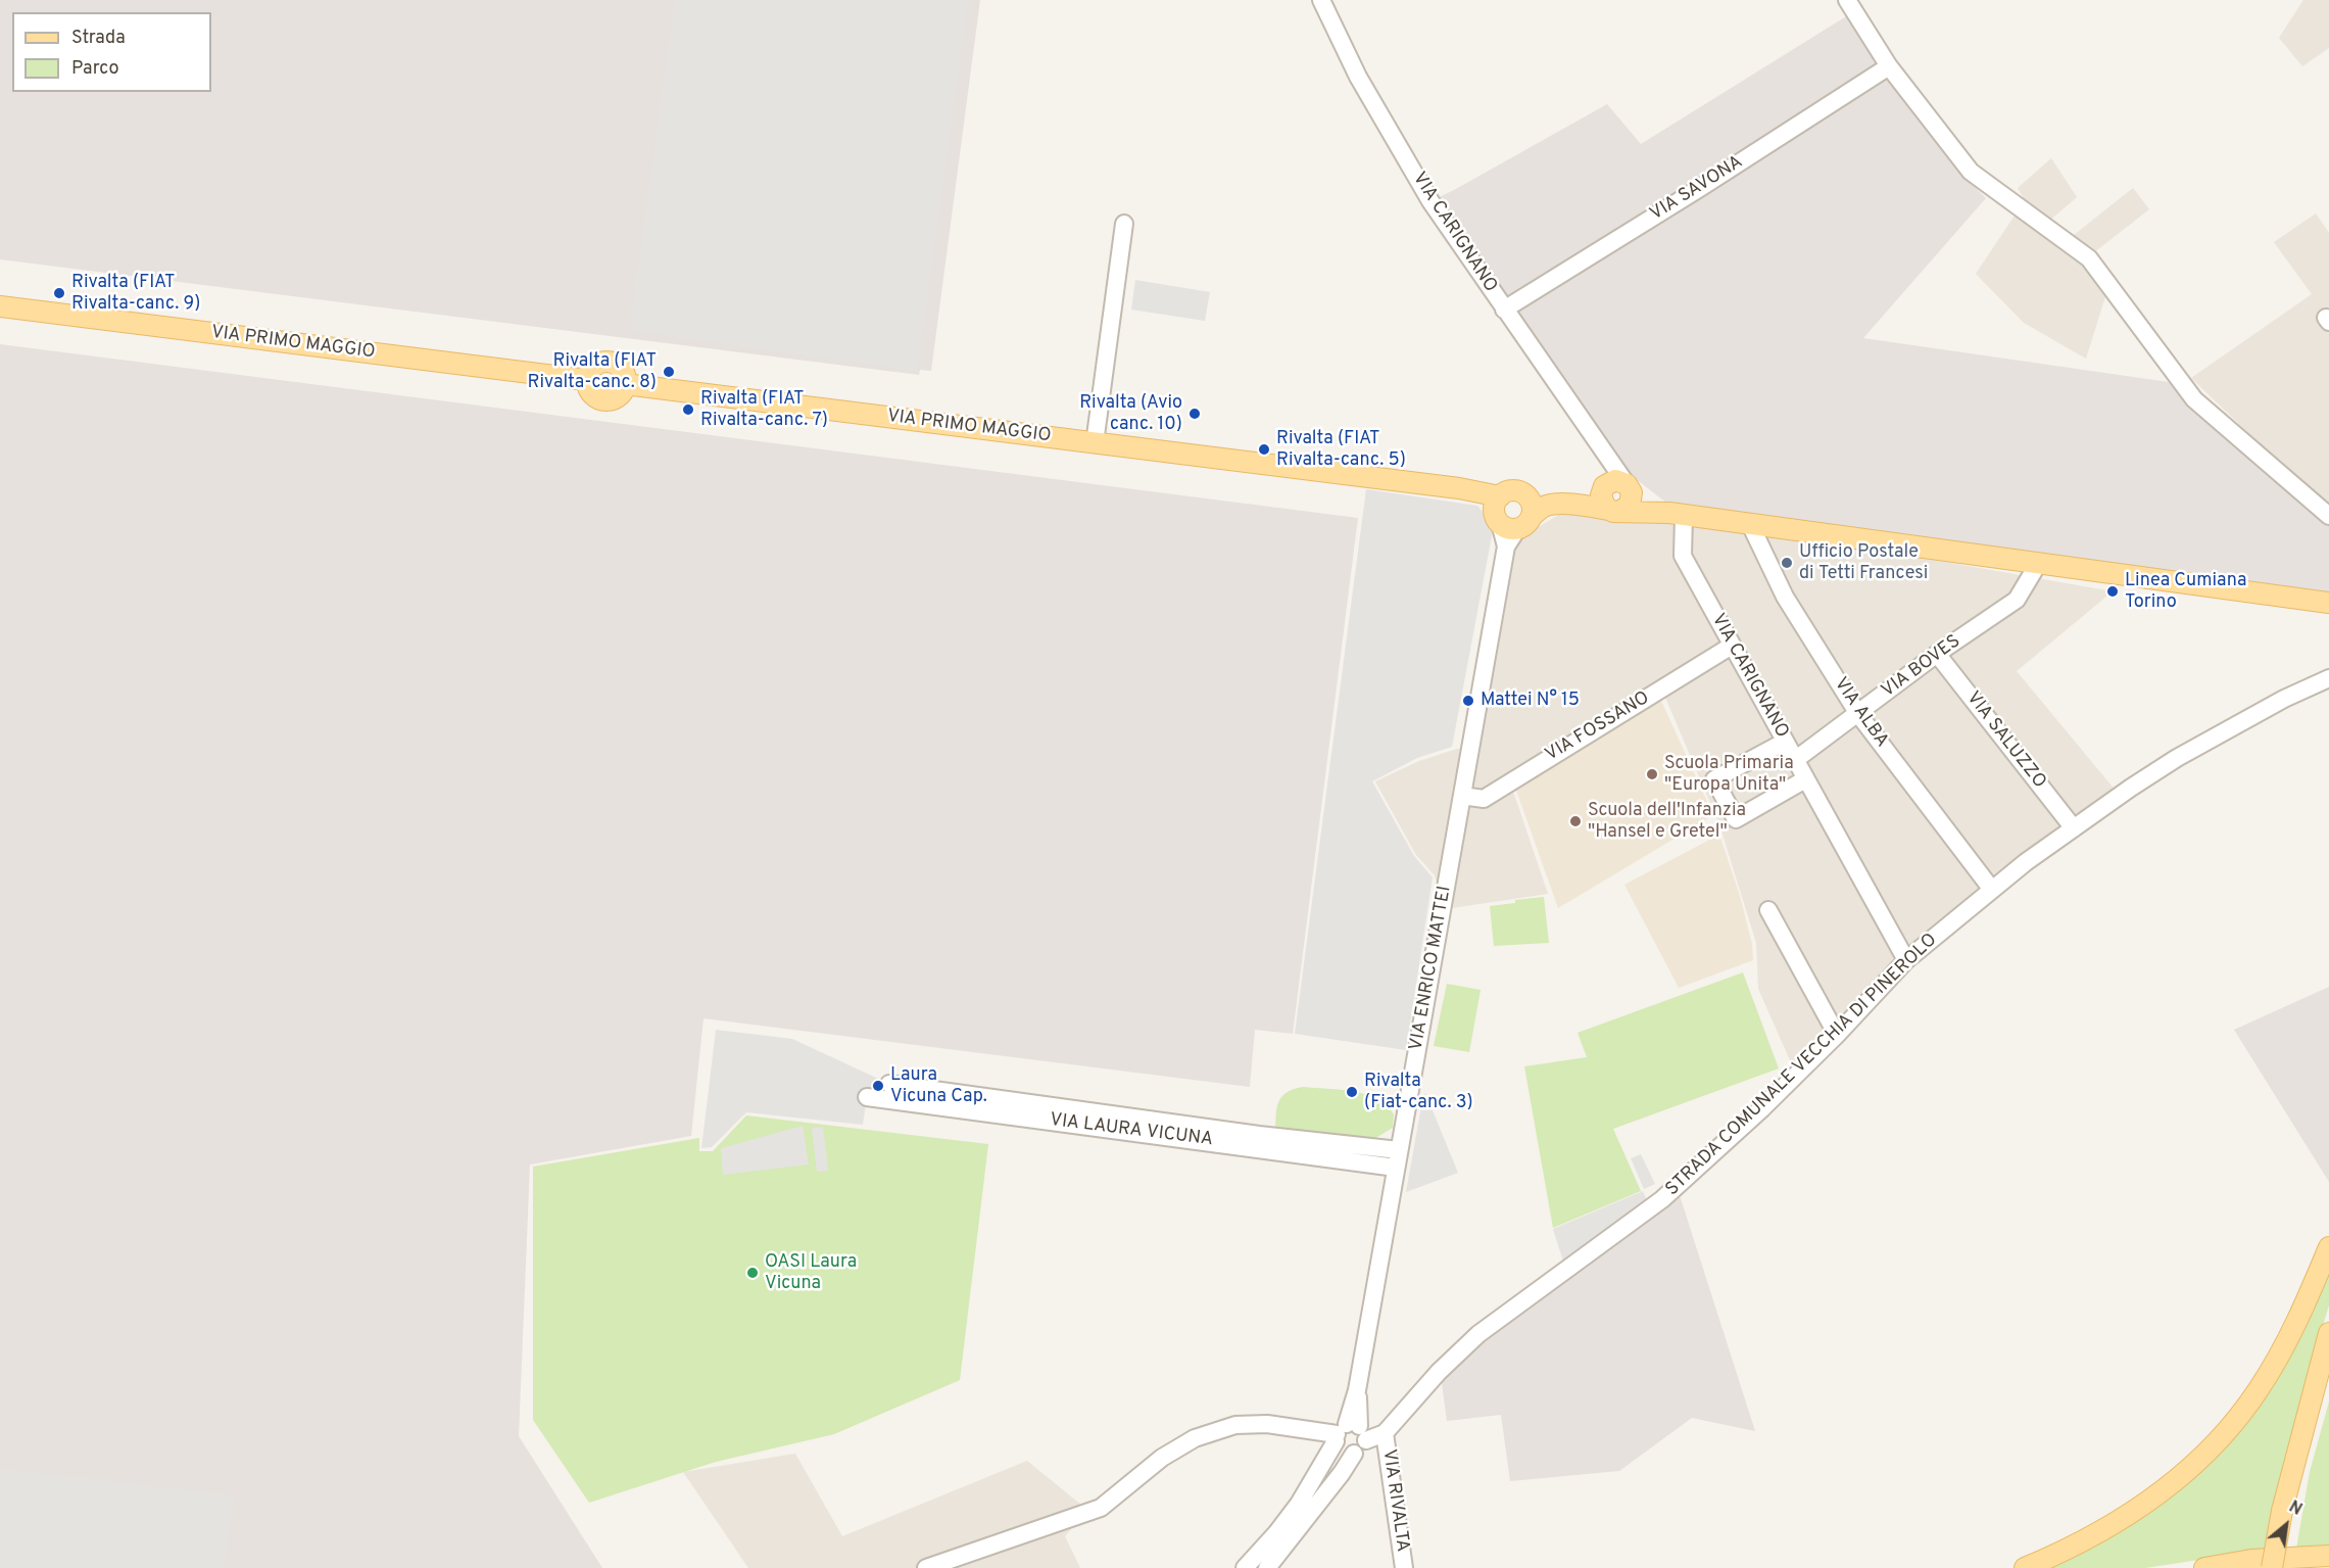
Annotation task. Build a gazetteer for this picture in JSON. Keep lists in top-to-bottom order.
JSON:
{
  "streets": {
    "main road": ["VIA PRIMO MAGGIO"],
    "street": [
      "VIA SAVONA",
      "VIA CARIGNANO",
      "VIA BOVES",
      "VIA ALBA",
      "VIA FOSSANO",
      "VIA SALUZZO",
      "VIA ENRICO MATTEI",
      "STRADA COMUNALE VECCHIA DI PINEROLO",
      "VIA LAURA VICUNA",
      "VIA RIVALTA"
    ]
  },
  "crossings": [
    ["VIA SAVONA", "VIA CARIGNANO"],
    ["VIA CARIGNANO", "VIA PRIMO MAGGIO"],
    ["VIA CARIGNANO", "VIA BOVES"],
    ["VIA CARIGNANO", "VIA FOSSANO"],
    ["VIA CARIGNANO", "STRADA COMUNALE VECCHIA DI PINEROLO"],
    ["VIA PRIMO MAGGIO", "VIA ENRICO MATTEI"],
    ["VIA BOVES", "VIA ALBA"],
    ["VIA BOVES", "VIA SALUZZO"],
    ["VIA ALBA", "STRADA COMUNALE VECCHIA DI PINEROLO"],
    ["VIA FOSSANO", "VIA ENRICO MATTEI"],
    ["VIA SALUZZO", "STRADA COMUNALE VECCHIA DI PINEROLO"],
    ["VIA ENRICO MATTEI", "VIA LAURA VICUNA"],
    ["STRADA COMUNALE VECCHIA DI PINEROLO", "VIA RIVALTA"]
  ],
  "places": [
    "Rivalta (FIAT Rivalta-canc. 9)",
    "Rivalta (FIAT Rivalta-canc. 8)",
    "Rivalta (FIAT Rivalta-canc. 7)",
    "Rivalta (Avio canc. 10)",
    "Rivalta (FIAT Rivalta-canc. 5)",
    "Ufficio Postale di Tetti Francesi",
    "Linea Cumiana Torino",
    "Mattei N° 15",
    "Scuola Primaria \"Europa Unita\"",
    "Scuola dell'Infanzia \"Hansel e Gretel\"",
    "Laura Vicuna Cap.",
    "Rivalta (Fiat-canc. 3)",
    "OASI Laura Vicuna"
  ],
  "legend": ["Strada", "Parco"],
  "north": "top right"
}
